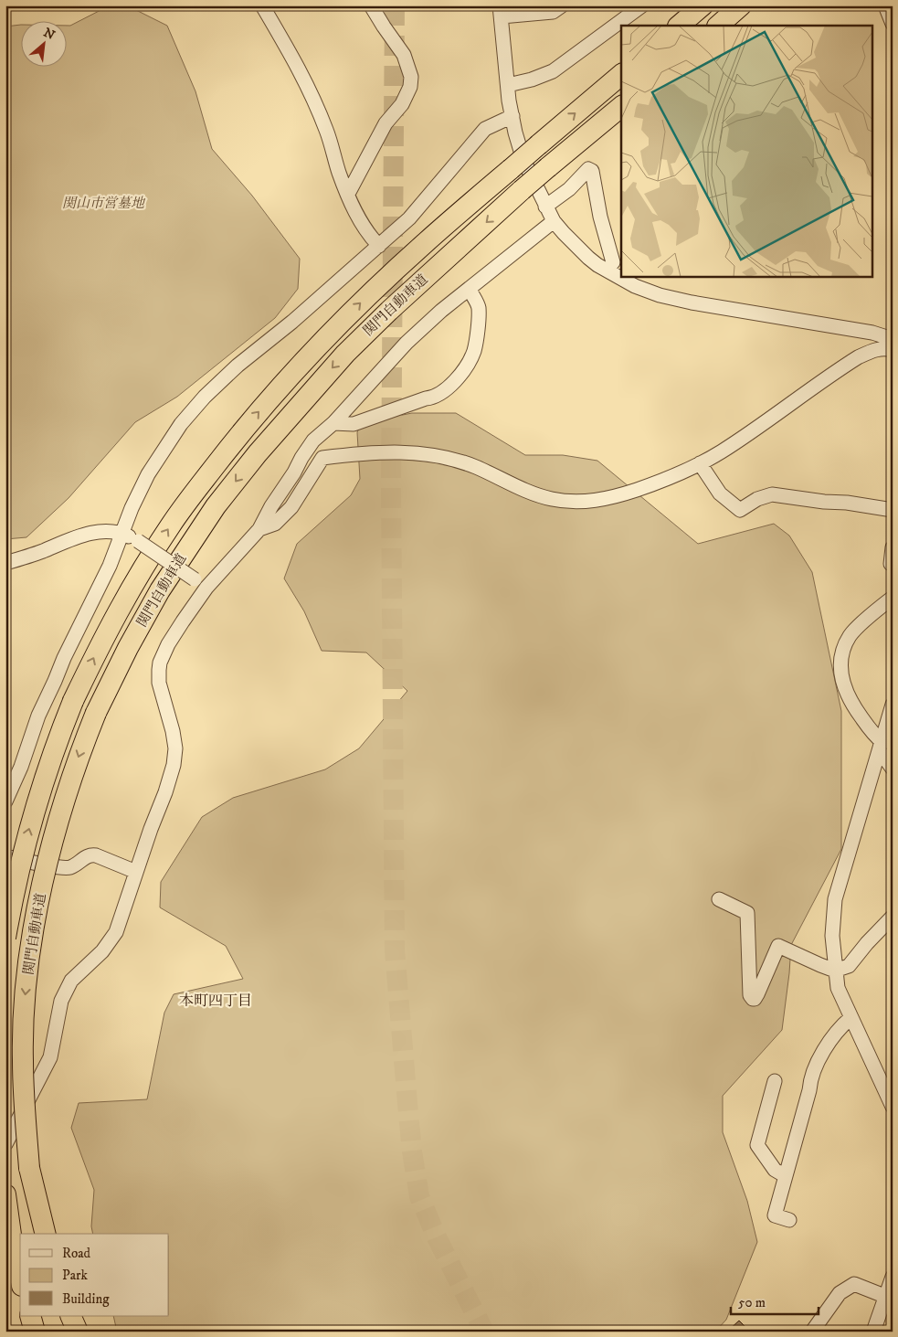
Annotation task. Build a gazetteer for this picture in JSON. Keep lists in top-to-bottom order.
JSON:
{
  "streets": {
    "highway": ["関門自動車道"]
  },
  "districts": ["本町四丁目"],
  "parks": ["関山市営墓地"],
  "legend": ["Road", "Park", "Building"],
  "scale_bar": "50 m",
  "north": "top right"
}
